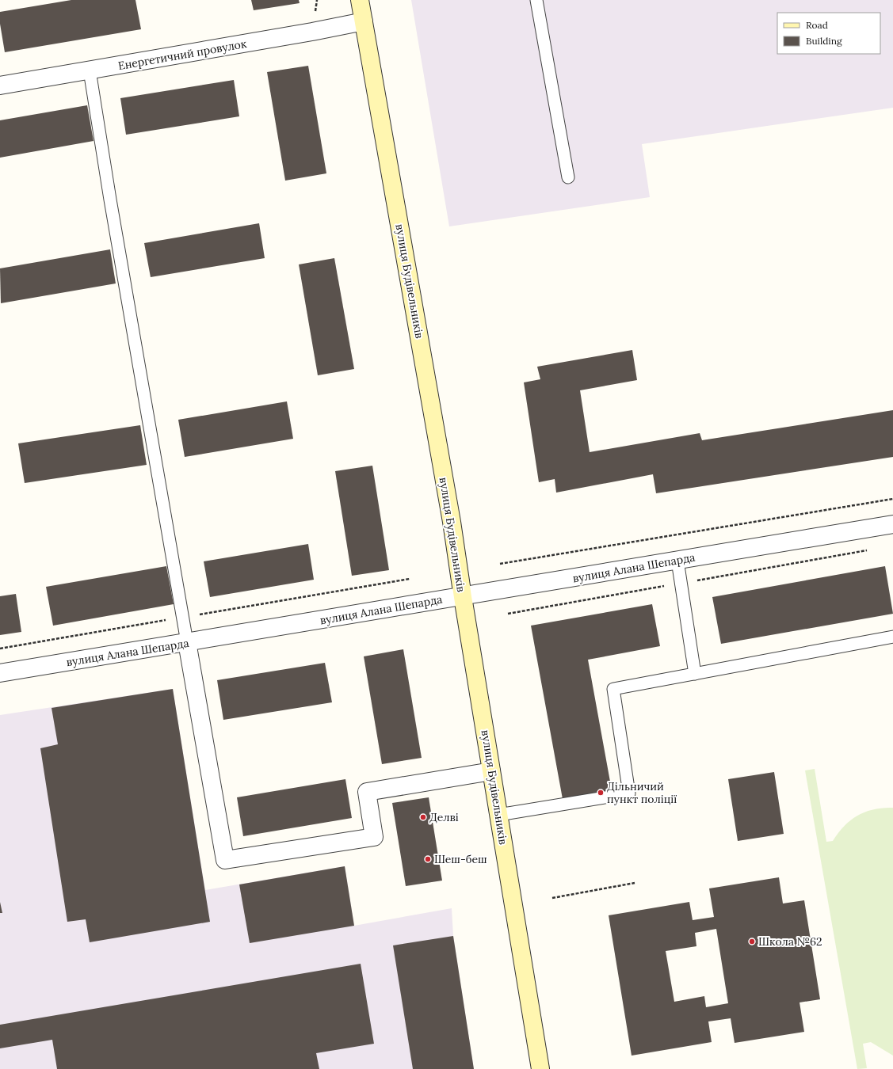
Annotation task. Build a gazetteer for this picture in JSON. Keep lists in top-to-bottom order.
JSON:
{
  "streets": {
    "street": ["Енергетичний провулок", "вулиця Будівельників", "вулиця Алана Шепарда"]
  },
  "crossings": [
    ["Енергетичний провулок", "вулиця Будівельників"],
    ["вулиця Будівельників", "вулиця Алана Шепарда"]
  ],
  "places": [
    "Дільничий пункт поліції",
    "Делві",
    "Шеш-беш",
    "Школа №62"
  ],
  "legend": ["Road", "Building"]
}
